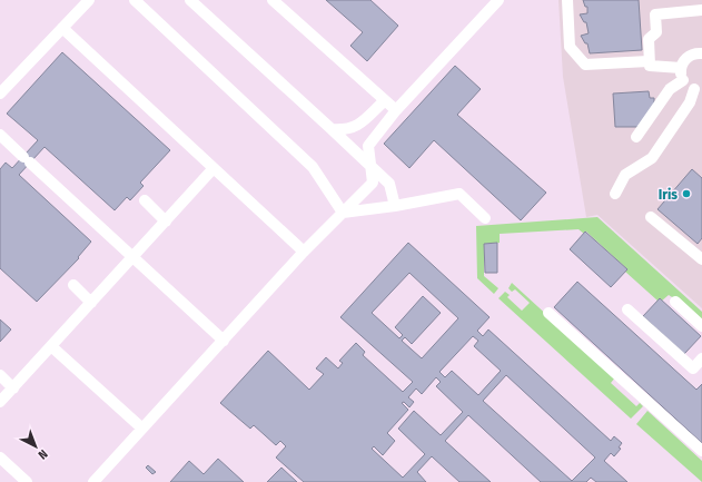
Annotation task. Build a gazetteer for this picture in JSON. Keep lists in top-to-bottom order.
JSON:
{
  "places": ["Iris"],
  "north": "bottom right"
}
